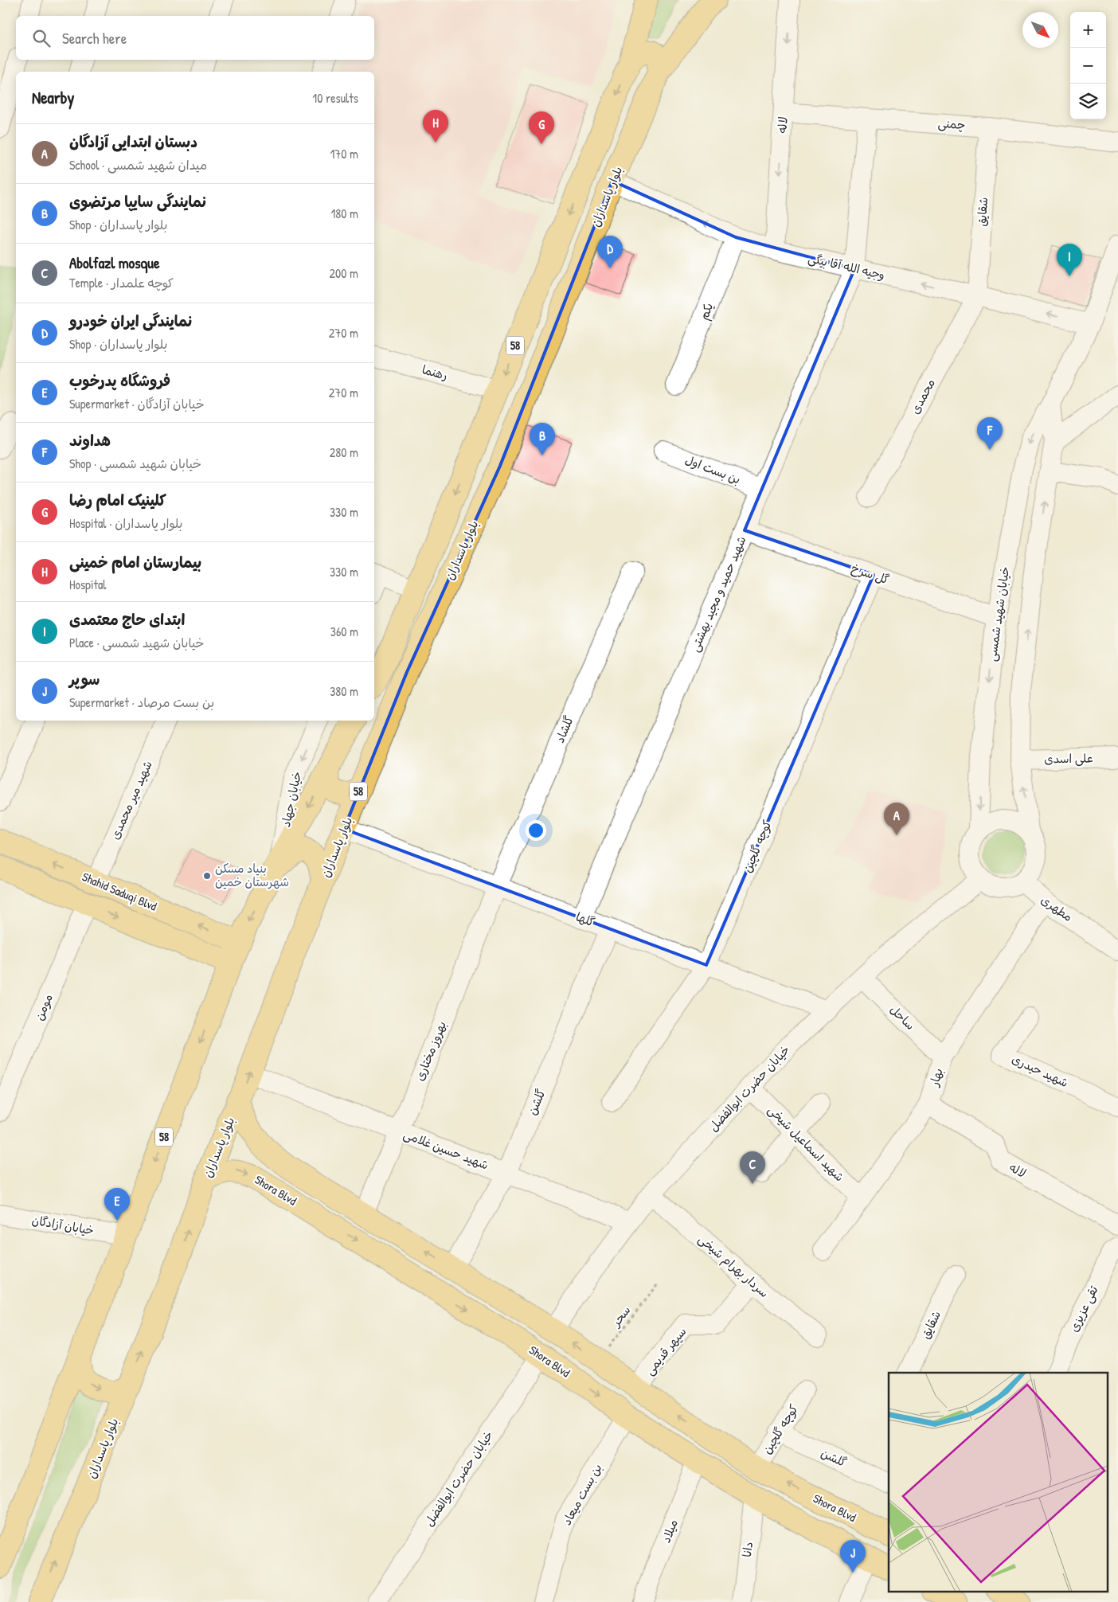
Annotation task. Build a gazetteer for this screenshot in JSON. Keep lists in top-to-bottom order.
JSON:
{
  "streets": {
    "main road": [
      "بلوار پاسداران",
      "58",
      "Shahid Saduqi Blvd",
      "Shora Blvd"
    ],
    "street": [
      "چمنی",
      "لاله",
      "شقایق",
      "وجیه الله آقا بیگی",
      "یکم",
      "رهنما",
      "محمدی",
      "بن بست اول",
      "گل سرخ",
      "شهید حمید و مجید بهشتی",
      "خیابان شهید شمسی",
      "گلشاد",
      "علی اسدی",
      "خیابان جهاد",
      "شهید میر محمدی",
      "کوچه گلچین",
      "مطهری",
      "گلها",
      "مومن",
      "ساحل",
      "بهروز مختاری",
      "شهید حیدری",
      "بهار",
      "خیابان حضرت ابوالفضل",
      "گلشن",
      "شهید اسماعیل شیخی",
      "شهید حسین غلامی",
      "خیابان آزادگان",
      "سردار بهرام شیخی",
      "تقی عزیزی",
      "سپهر قدیمی",
      "بن بست میعاد",
      "میلاد",
      "دانا"
    ],
    "path": ["سحر"]
  },
  "crossings": [
    ["چمنی", "لاله"],
    ["چمنی", "شقایق"],
    ["چمنی", "شهید حمید و مجید بهشتی"],
    ["لاله", "وجیه الله آقا بیگی"],
    ["لاله", "بهار"],
    ["بلوار پاسداران", "وجیه الله آقا بیگی"],
    ["بلوار پاسداران", "گلها"],
    ["بلوار پاسداران", "Shora Blvd"],
    ["شقایق", "وجیه الله آقا بیگی"],
    ["شقایق", "محمدی"],
    ["وجیه الله آقا بیگی", "یکم"],
    ["وجیه الله آقا بیگی", "محمدی"],
    ["وجیه الله آقا بیگی", "شهید حمید و مجید بهشتی"],
    ["وجیه الله آقا بیگی", "خیابان شهید شمسی"],
    ["58", "رهنما"],
    ["58", "خیابان جهاد"],
    ["58", "Shahid Saduqi Blvd"],
    ["58", "خیابان آزادگان"],
    ["بن بست اول", "شهید حمید و مجید بهشتی"],
    ["گل سرخ", "شهید حمید و مجید بهشتی"],
    ["گل سرخ", "خیابان شهید شمسی"],
    ["گل سرخ", "کوچه گلچین"],
    ["شهید حمید و مجید بهشتی", "گلها"],
    ["خیابان شهید شمسی", "مطهری"],
    ["خیابان شهید شمسی", "خیابان حضرت ابوالفضل"],
    ["گلشاد", "گلها"],
    ["گلشاد", "بهروز مختاری"],
    ["شهید میر محمدی", "Shahid Saduqi Blvd"],
    ["کوچه گلچین", "گلها"],
    ["کوچه گلچین", "گلشن"],
    ["کوچه گلچین", "Shora Blvd"],
    ["Shahid Saduqi Blvd", "مومن"],
    ["مطهری", "بهار"],
    ["مطهری", "خیابان حضرت ابوالفضل"],
    ["گلها", "بهروز مختاری"],
    ["گلها", "خیابان حضرت ابوالفضل"],
    ["گلها", "گلشن"],
    ["ساحل", "بهار"],
    ["ساحل", "خیابان حضرت ابوالفضل"],
    ["بهروز مختاری", "شهید حسین غلامی"],
    ["بهروز مختاری", "Shora Blvd"],
    ["بهار", "شهید اسماعیل شیخی"],
    ["خیابان حضرت ابوالفضل", "شهید اسماعیل شیخی"],
    ["خیابان حضرت ابوالفضل", "شهید حسین غلامی"],
    ["خیابان حضرت ابوالفضل", "Shora Blvd"],
    ["خیابان حضرت ابوالفضل", "سردار بهرام شیخی"],
    ["گلشن", "شهید حسین غلامی"],
    ["گلشن", "Shora Blvd"],
    ["Shora Blvd", "سحر"],
    ["Shora Blvd", "سپهر قدیمی"],
    ["Shora Blvd", "بن بست میعاد"],
    ["Shora Blvd", "میلاد"],
    ["Shora Blvd", "دانا"],
    ["سردار بهرام شیخی", "سپهر قدیمی"]
  ],
  "one_way": ["لاله", "وجیه الله آقا بیگی", "خیابان جهاد"],
  "places": ["بنیاد مسکن شهرستان خمین"],
  "north": "bottom right",
  "page": {
    "map_buttons": ["+", "−"],
    "search": "Search here",
    "heading": ["Nearby", "10 results"],
    "pins": [
      "H",
      "G",
      "D",
      "I",
      "F",
      "B",
      "A",
      "C",
      "E",
      "J"
    ],
    "list": [
      {
        "mark": "A",
        "name": "دبستان ابتدایی آزادگان",
        "note": "School · میدان شهید شمسی",
        "value": "170 m"
      },
      {
        "mark": "B",
        "name": "نمایندگی سایپا مرتضوی",
        "note": "Shop · بلوار پاسداران",
        "value": "180 m"
      },
      {
        "mark": "C",
        "name": "Abolfazl mosque",
        "note": "Temple · کوچه علمدار",
        "value": "200 m"
      },
      {
        "mark": "D",
        "name": "نمایندگی ایران خودرو",
        "note": "Shop · بلوار پاسداران",
        "value": "270 m"
      },
      {
        "mark": "E",
        "name": "فروشگاه پدرخوب",
        "note": "Supermarket · خیابان آزادگان",
        "value": "270 m"
      },
      {
        "mark": "F",
        "name": "هداوند",
        "note": "Shop · خیابان شهید شمسی",
        "value": "280 m"
      },
      {
        "mark": "G",
        "name": "کلینیک امام رضا",
        "note": "Hospital · بلوار پاسداران",
        "value": "330 m"
      },
      {
        "mark": "H",
        "name": "بیمارستان امام خمینی",
        "note": "Hospital",
        "value": "330 m"
      },
      {
        "mark": "I",
        "name": "ابتدای حاج معتمدی",
        "note": "Place · خیابان شهید شمسی",
        "value": "360 m"
      },
      {
        "mark": "J",
        "name": "سوپر",
        "note": "Supermarket · بن بست مرصاد",
        "value": "380 m"
      }
    ]
  }
}
